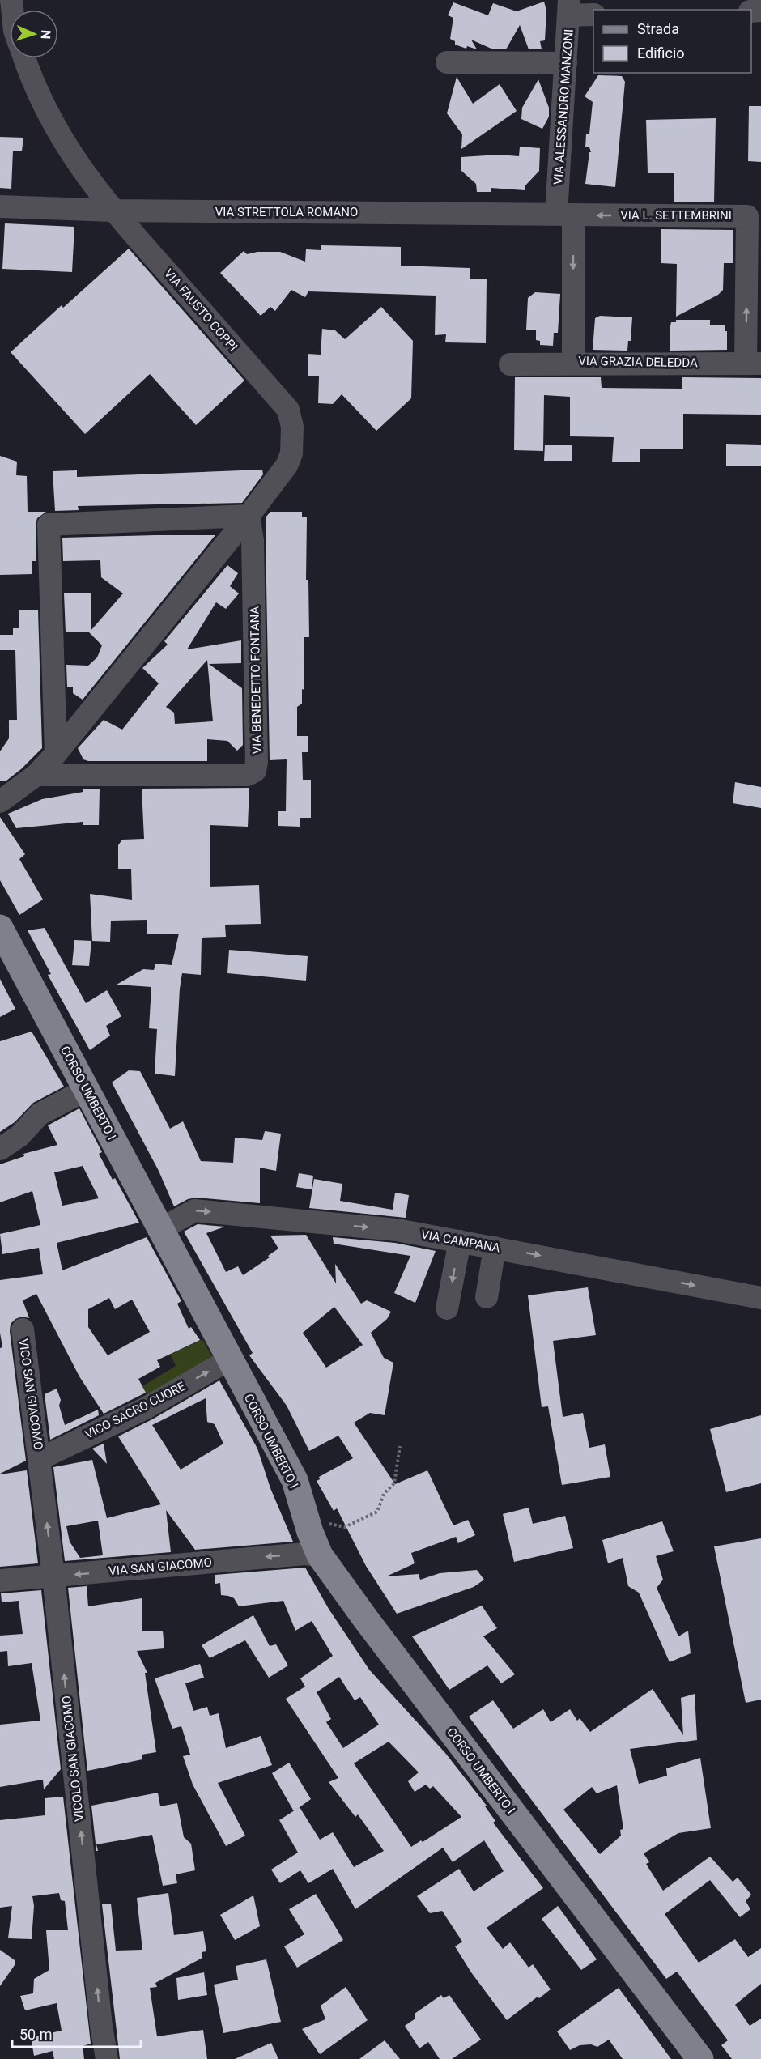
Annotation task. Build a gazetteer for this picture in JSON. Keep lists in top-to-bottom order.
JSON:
{
  "streets": {
    "main road": ["CORSO UMBERTO I"],
    "street": [
      "VIA ALESSANDRO MANZONI",
      "VIA STRETTOLA ROMANO",
      "VIA L. SETTEMBRINI",
      "VIA FAUSTO COPPI",
      "VIA GRAZIA DELEDDA",
      "VIA BENEDETTO FONTANA",
      "VIA CAMPANA",
      "VICO SAN GIACOMO",
      "VICO SACRO CUORE",
      "VIA SAN GIACOMO",
      "VICOLO SAN GIACOMO"
    ]
  },
  "crossings": [
    ["VIA ALESSANDRO MANZONI", "VIA STRETTOLA ROMANO"],
    ["VIA ALESSANDRO MANZONI", "VIA L. SETTEMBRINI"],
    ["VIA ALESSANDRO MANZONI", "VIA GRAZIA DELEDDA"],
    ["VIA STRETTOLA ROMANO", "VIA L. SETTEMBRINI"],
    ["VIA STRETTOLA ROMANO", "VIA FAUSTO COPPI"],
    ["VIA STRETTOLA ROMANO", "VIA GRAZIA DELEDDA"],
    ["VIA L. SETTEMBRINI", "VIA GRAZIA DELEDDA"],
    ["VIA FAUSTO COPPI", "VIA BENEDETTO FONTANA"],
    ["CORSO UMBERTO I", "VIA CAMPANA"],
    ["CORSO UMBERTO I", "VICO SACRO CUORE"],
    ["CORSO UMBERTO I", "VIA SAN GIACOMO"],
    ["VICO SAN GIACOMO", "VICO SACRO CUORE"],
    ["VICO SAN GIACOMO", "VICOLO SAN GIACOMO"],
    ["VICO SACRO CUORE", "VICOLO SAN GIACOMO"],
    ["VIA SAN GIACOMO", "VICOLO SAN GIACOMO"]
  ],
  "one_way": [
    "VIA GRAZIA DELEDDA",
    "VIA CAMPANA",
    "VICO SACRO CUORE",
    "VIA SAN GIACOMO",
    "VICOLO SAN GIACOMO"
  ],
  "legend": ["Strada", "Edificio"],
  "scale_bar": "50 m",
  "north": "right"
}
